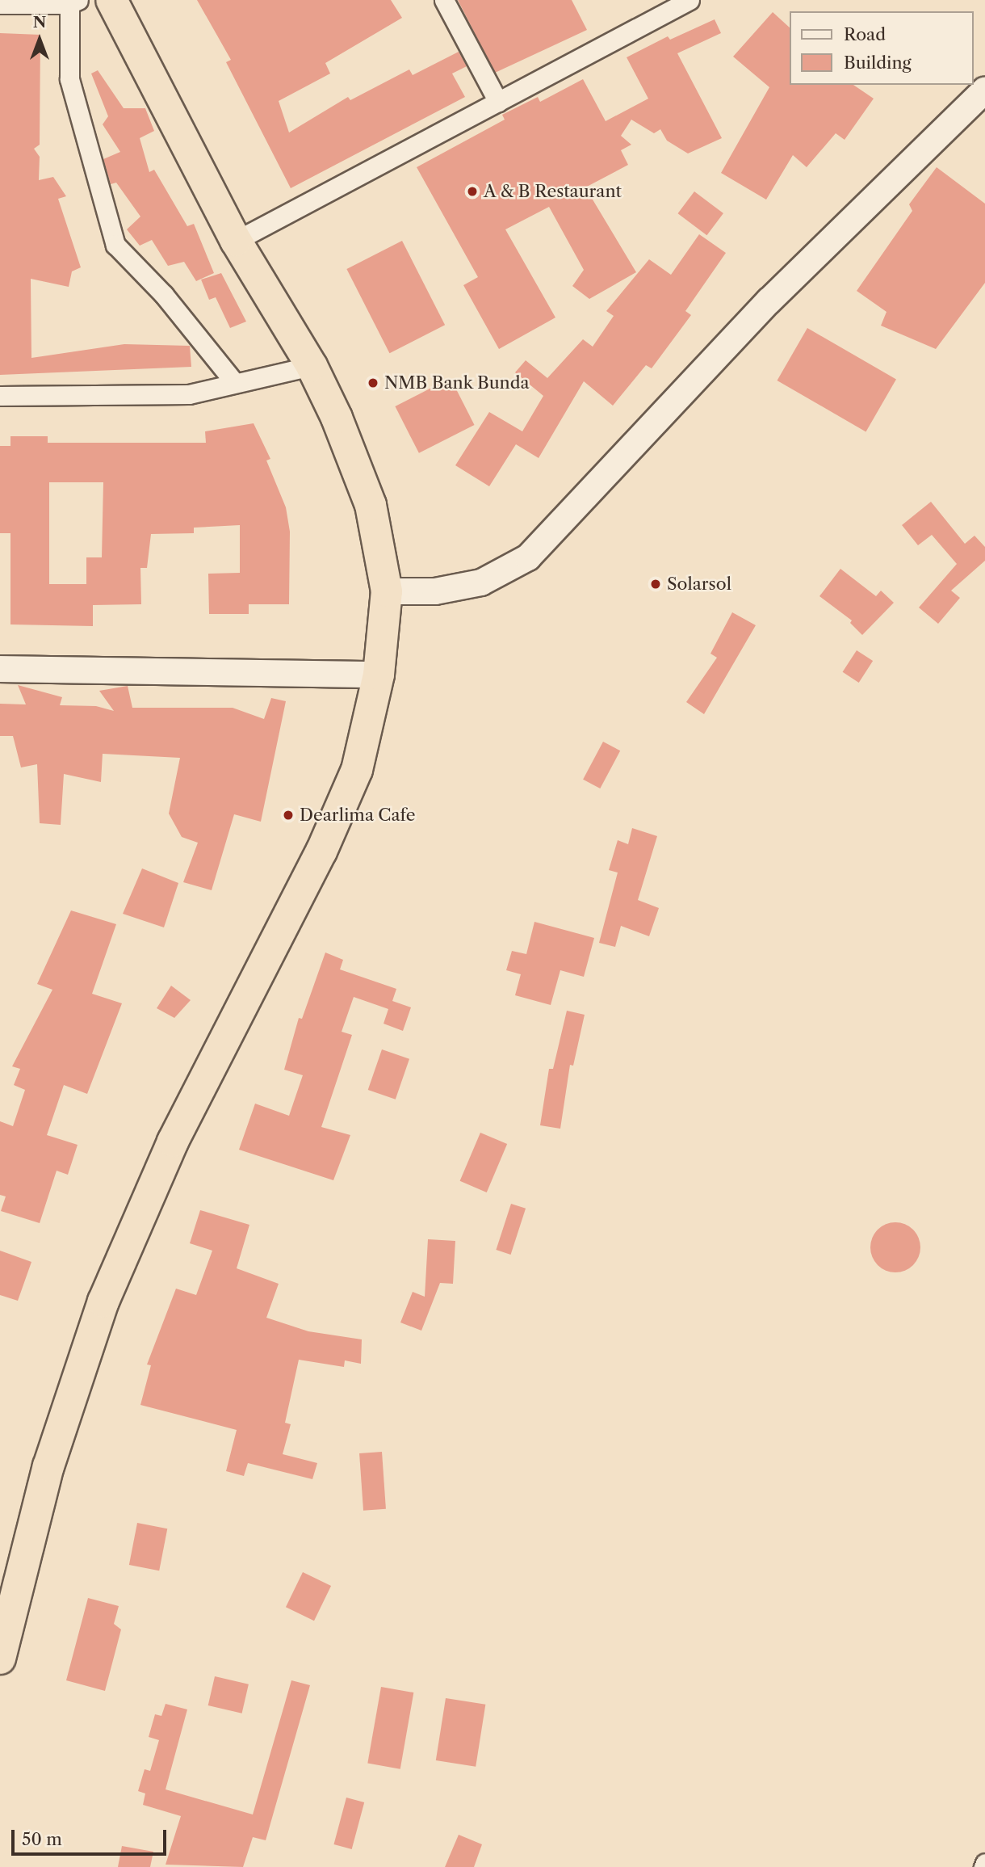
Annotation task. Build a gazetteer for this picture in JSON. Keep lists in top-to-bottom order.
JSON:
{
  "places": [
    "A & B Restaurant",
    "NMB Bank Bunda",
    "Solarsol",
    "Dearlima Cafe"
  ],
  "legend": ["Road", "Building"],
  "scale_bar": "50 m",
  "north": "top"
}
